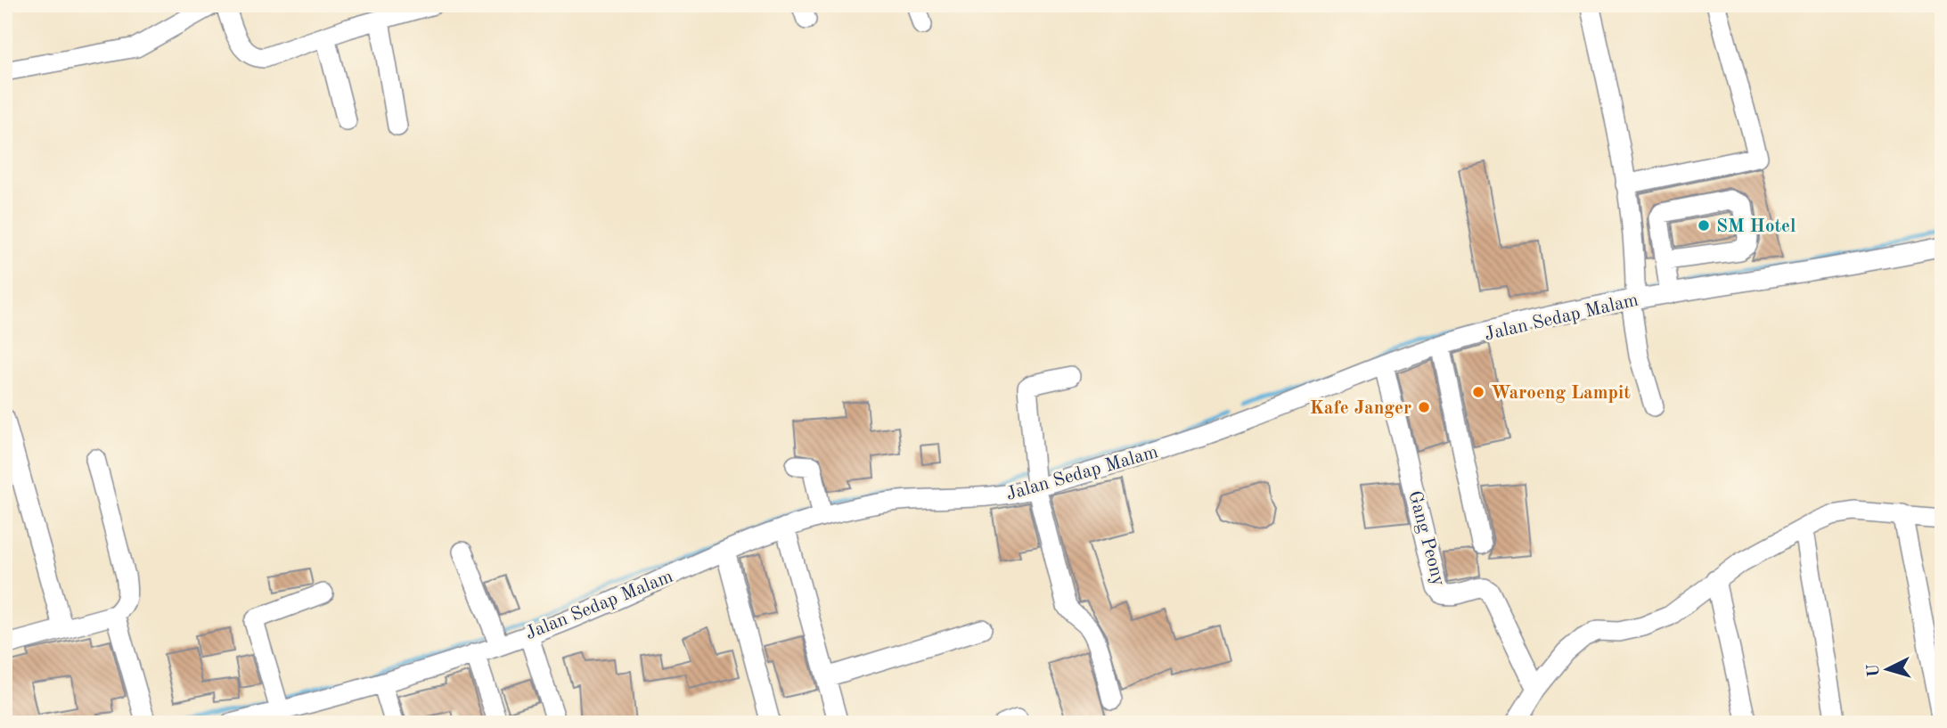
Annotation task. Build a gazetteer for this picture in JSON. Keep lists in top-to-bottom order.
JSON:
{
  "streets": {
    "street": ["Jalan Sedap Malam", "Gang Peony"]
  },
  "crossings": [
    ["Jalan Sedap Malam", "Gang Peony"]
  ],
  "places": ["SM Hotel", "Waroeng Lampit", "Kafe Janger"],
  "north": "left"
}
